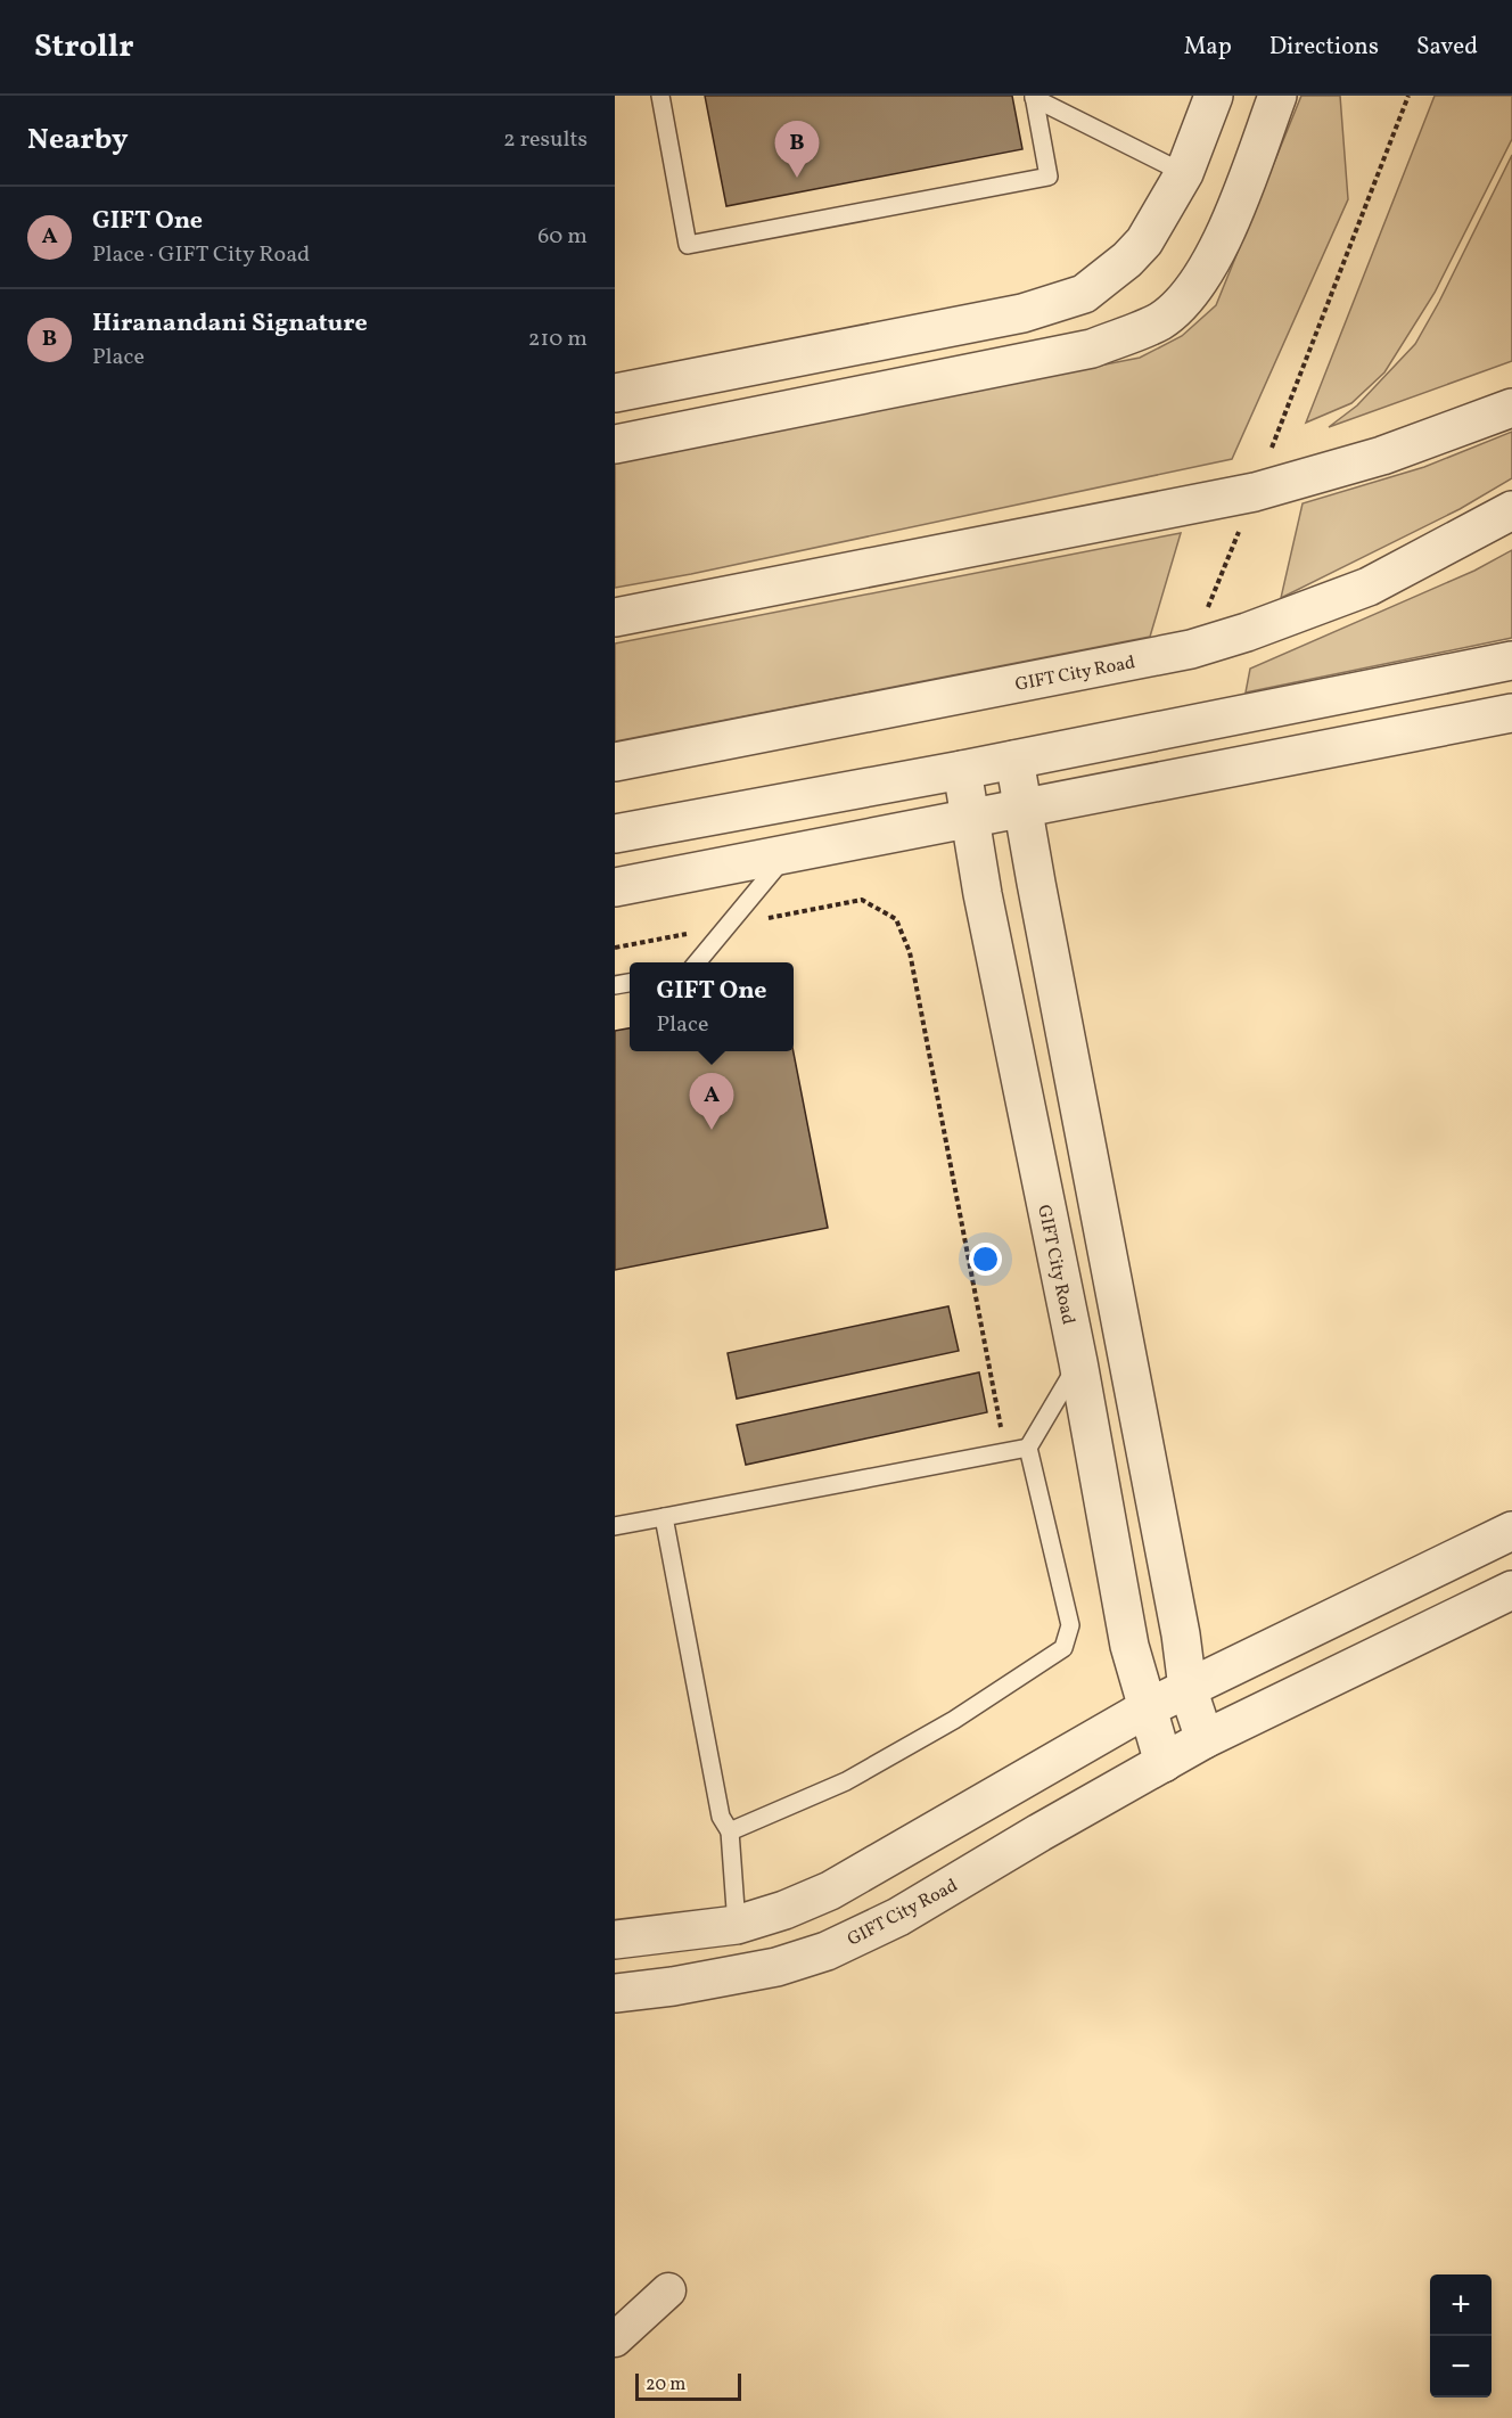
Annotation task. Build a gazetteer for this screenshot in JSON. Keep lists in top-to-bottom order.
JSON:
{
  "streets": {
    "street": ["GIFT City Road"]
  },
  "scale_bar": "20 m",
  "page": {
    "header": "Strollr",
    "nav": ["Map", "Directions", "Saved"],
    "heading": ["Nearby", "2 results"],
    "pins": ["B", "A"],
    "list": [
      {
        "mark": "A",
        "name": "GIFT One",
        "note": "Place · GIFT City Road",
        "value": "60 m"
      },
      {
        "mark": "B",
        "name": "Hiranandani Signature",
        "note": "Place",
        "value": "210 m"
      }
    ],
    "popup": ["GIFT One", "Place"],
    "map_buttons": ["+", "−"],
    "scale": "20 m"
  }
}
